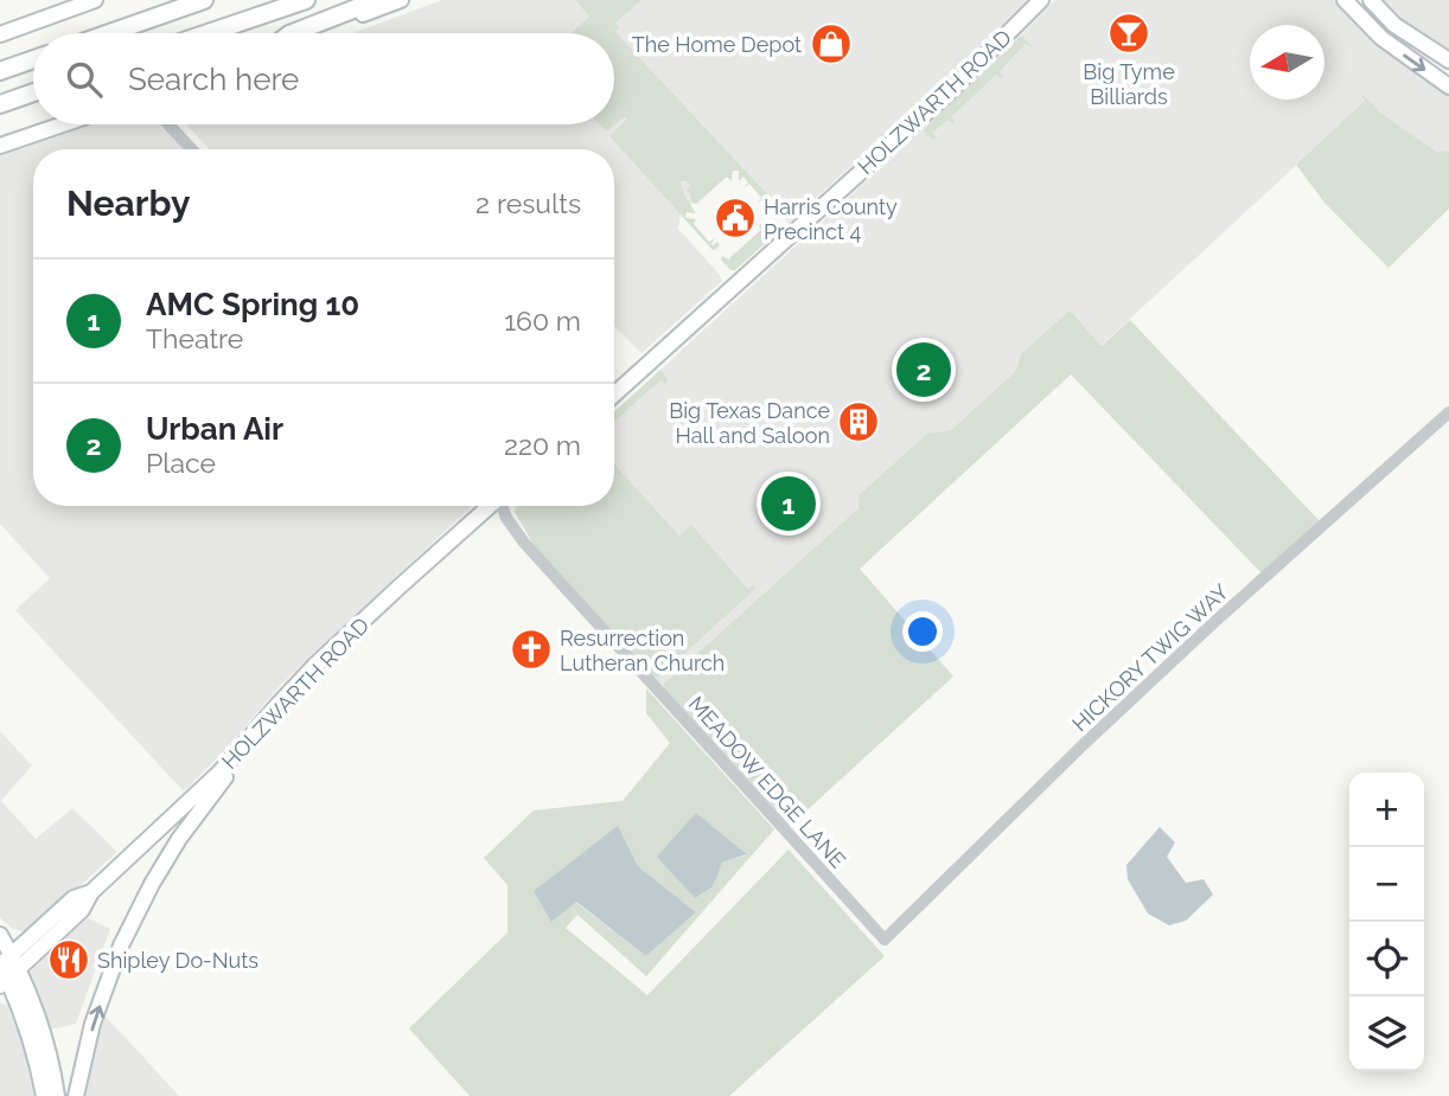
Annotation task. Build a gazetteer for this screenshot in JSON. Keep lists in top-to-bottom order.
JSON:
{
  "streets": {
    "main road": ["HOLZWARTH ROAD"],
    "street": ["HICKORY TWIG WAY", "MEADOW EDGE LANE"]
  },
  "crossings": [
    ["HICKORY TWIG WAY", "MEADOW EDGE LANE"]
  ],
  "places": {
    "bar": ["Big Tyme Billiards"],
    "shop": ["The Home Depot"],
    "public building": ["Harris County Precinct 4"],
    "building": ["Big Texas Dance Hall and Saloon"],
    "church": ["Resurrection Lutheran Church"],
    "restaurant": ["Shipley Do-Nuts"]
  },
  "north": "left",
  "page": {
    "search": "Search here",
    "heading": ["Nearby", "2 results"],
    "list": [
      {
        "mark": "1",
        "name": "AMC Spring 10",
        "note": "Theatre",
        "value": "160 m"
      },
      {
        "mark": "2",
        "name": "Urban Air",
        "note": "Place",
        "value": "220 m"
      }
    ],
    "pins": ["2", "1"],
    "map_buttons": ["+", "−"]
  }
}
